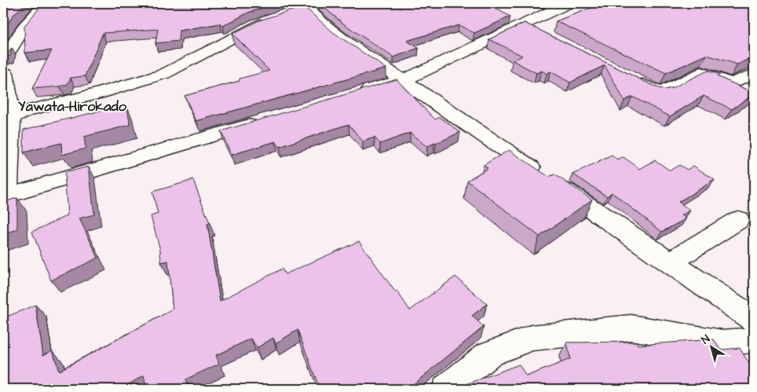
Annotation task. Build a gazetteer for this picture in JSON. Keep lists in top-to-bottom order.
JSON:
{
  "districts": ["Yawata-Hirokado"],
  "north": "top left"
}
